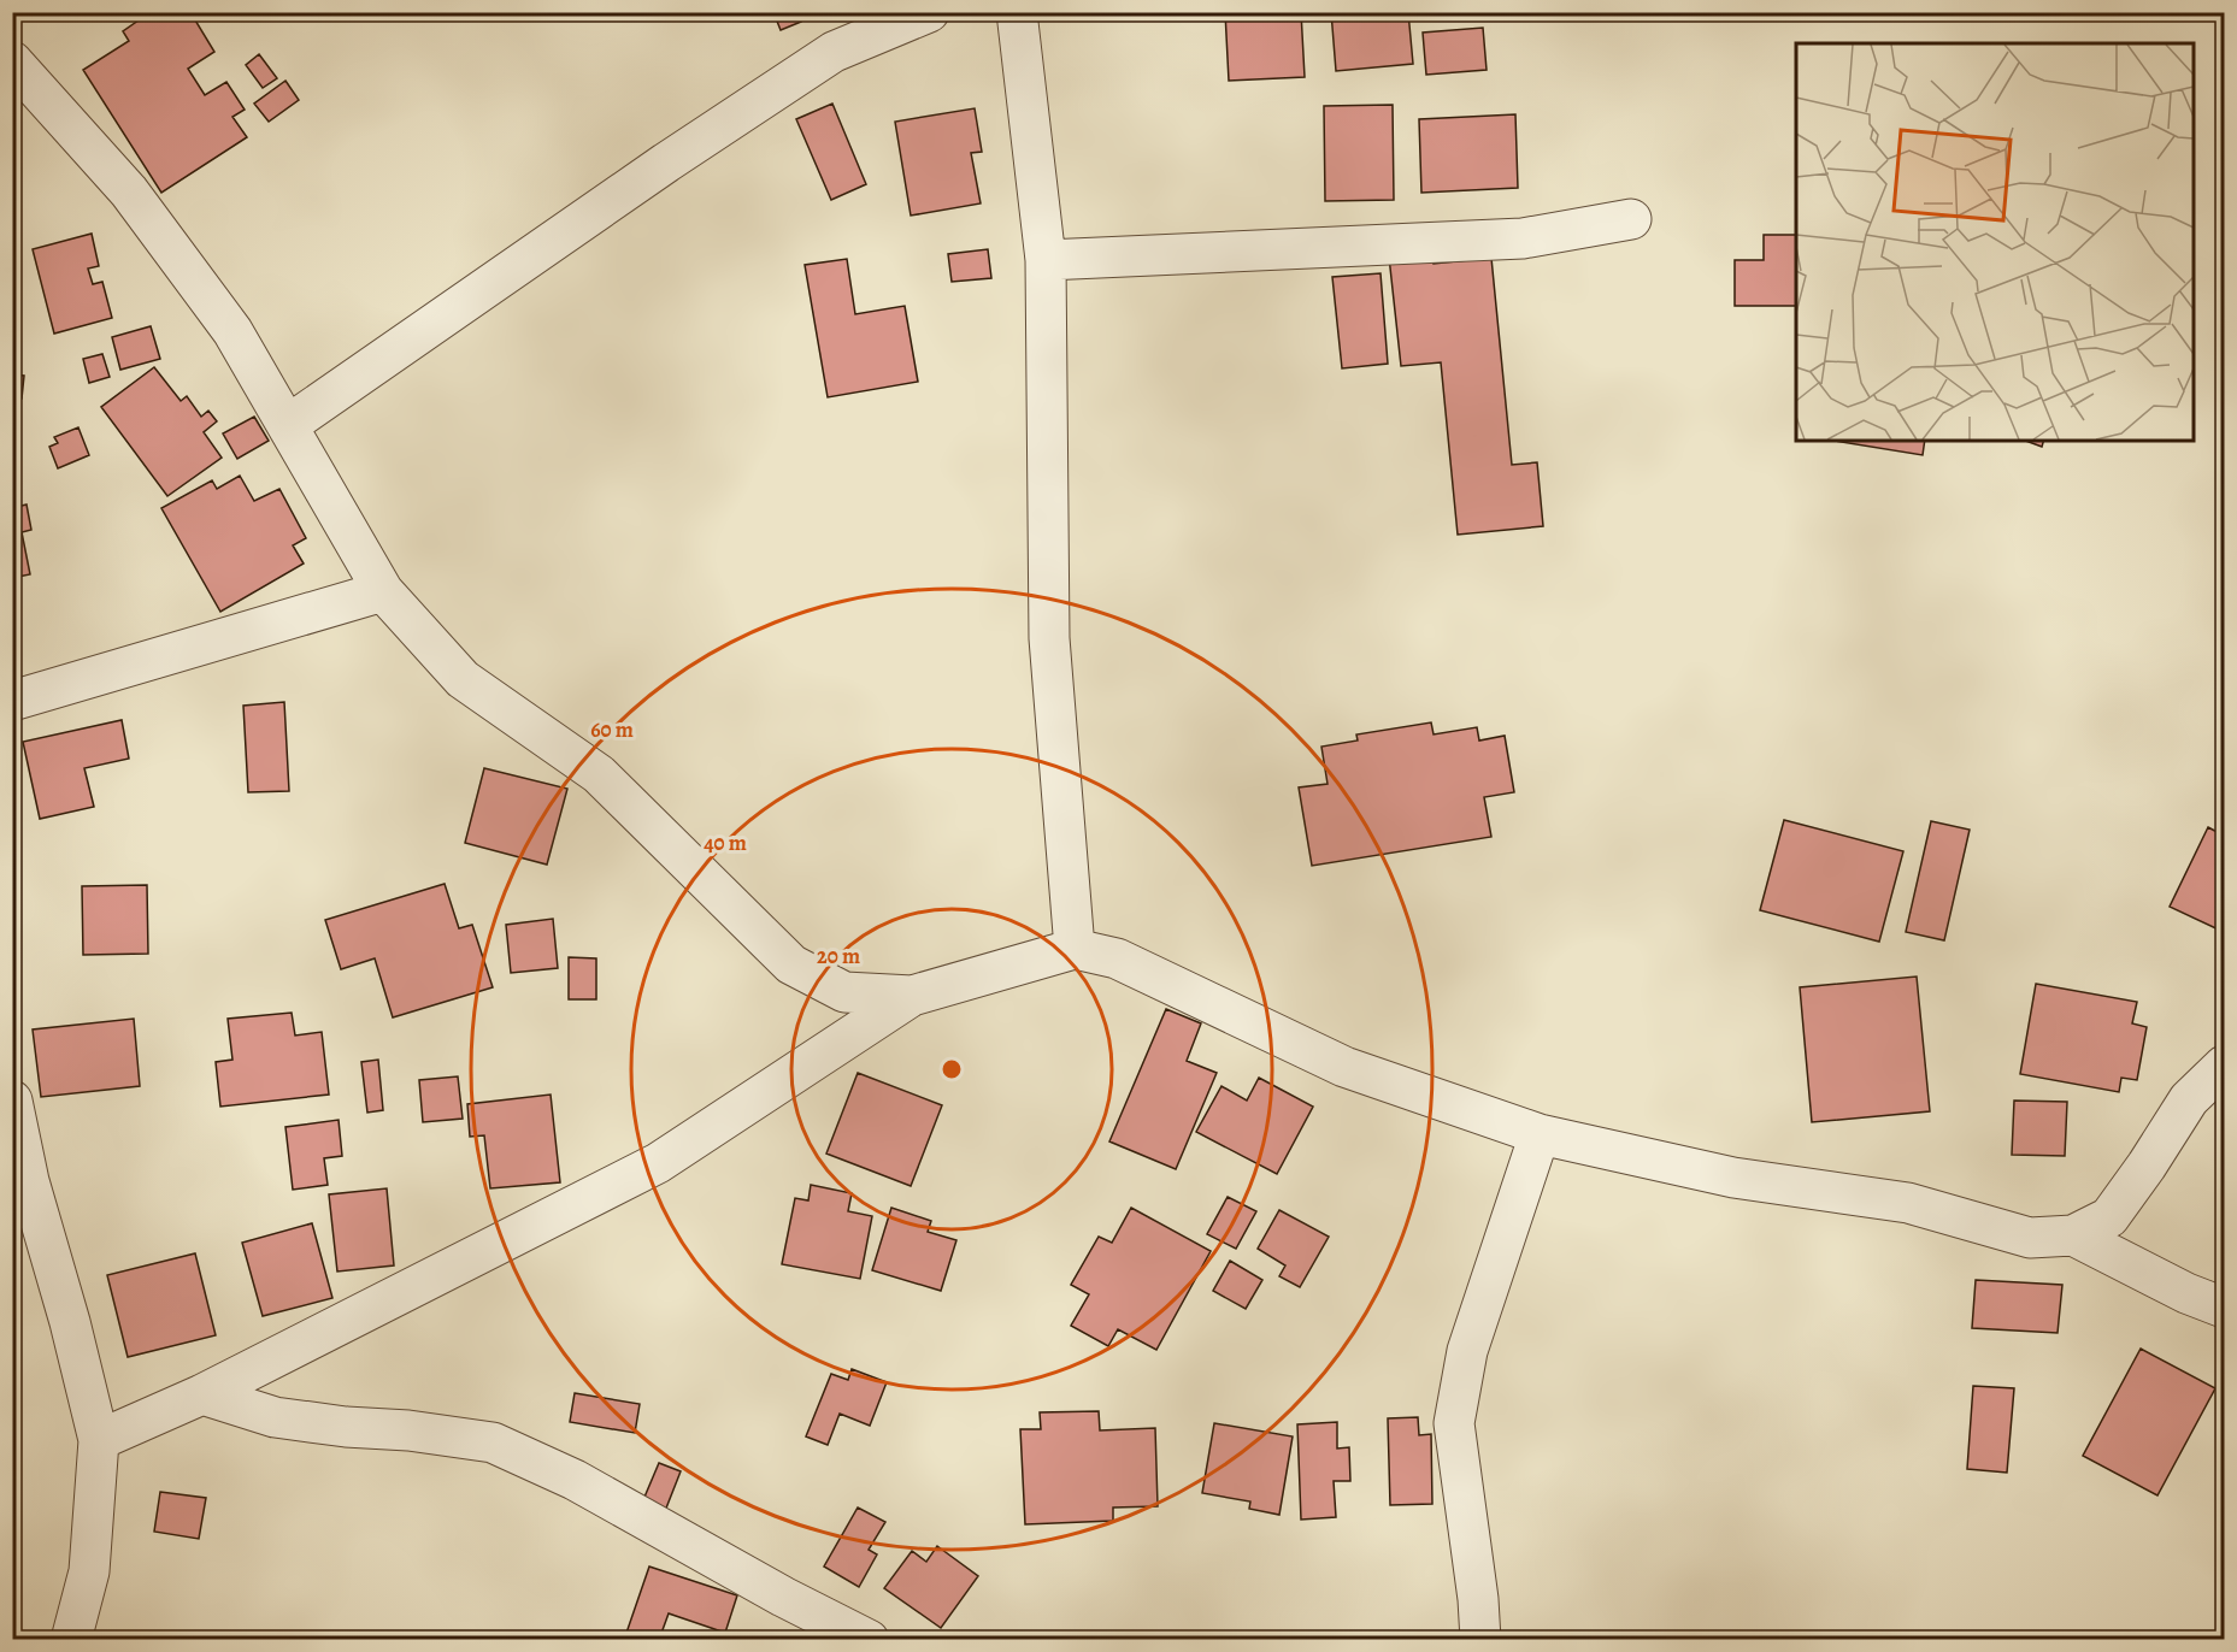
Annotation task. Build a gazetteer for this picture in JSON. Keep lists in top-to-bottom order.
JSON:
{
  "rings": ["60 m", "40 m", "20 m"]
}
